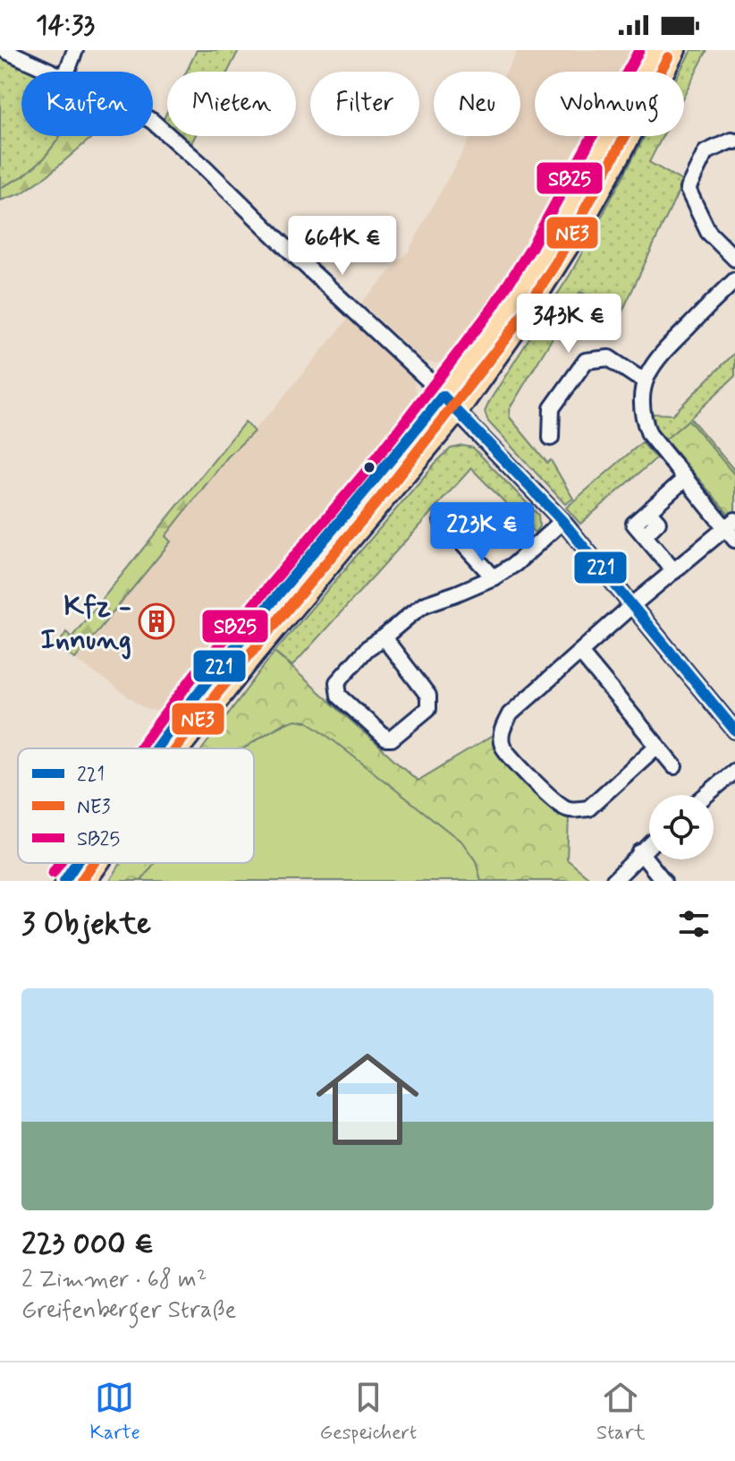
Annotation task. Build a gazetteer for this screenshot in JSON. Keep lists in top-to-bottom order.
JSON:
{
  "places": {
    "building": ["Kfz - Innung"]
  },
  "lines": ["transit line SB25", "transit line NE3", "transit line 221"],
  "legend": ["221", "NE3", "SB25"],
  "page": {
    "status": "14:33",
    "chip": [
      "Kaufen",
      "Mieten",
      "Filter",
      "Neu",
      "Wohnung"
    ],
    "price": ["664K €", "343K €", "223K €"],
    "heading": "3 Objekte",
    "list": [
      {
        "name": "223 000 €",
        "note": "2 Zimmer · 68 m² · Greifenberger Straße"
      }
    ],
    "tabs": ["Karte", "Gespeichert", "Start"]
  }
}
